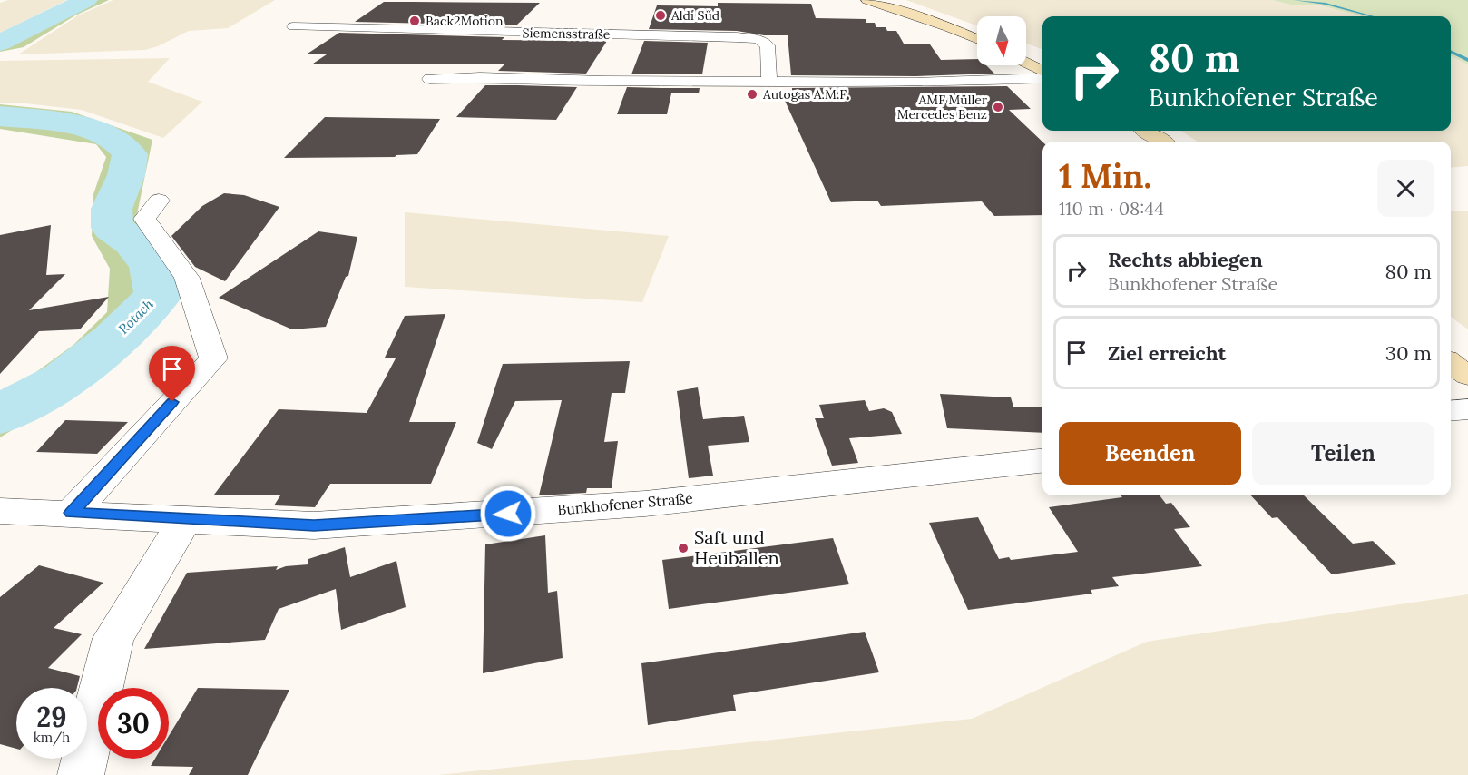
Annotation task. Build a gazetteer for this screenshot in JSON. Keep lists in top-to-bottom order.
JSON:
{
  "streets": {
    "street": ["Siemensstraße", "Bunkhofener Straße"]
  },
  "water": ["Rotach"],
  "places": [
    "Aldi Süd",
    "Back2Motion",
    "Autogas A.M.F.",
    "AMF Müller Mercedes Benz",
    "Saft und Heuballen"
  ],
  "north": "bottom",
  "page": {
    "turn": ["80 m", "Bunkhofener Straße"],
    "heading": ["1 Min.", "110 m · 08:44"],
    "list": [
      {
        "name": "Rechts abbiegen",
        "note": "Bunkhofener Straße",
        "value": "80 m"
      },
      {
        "name": "Ziel erreicht",
        "value": "30 m"
      }
    ],
    "buttons": ["Beenden", "Teilen"],
    "speed": "29 km/h",
    "limit": "30"
  }
}
